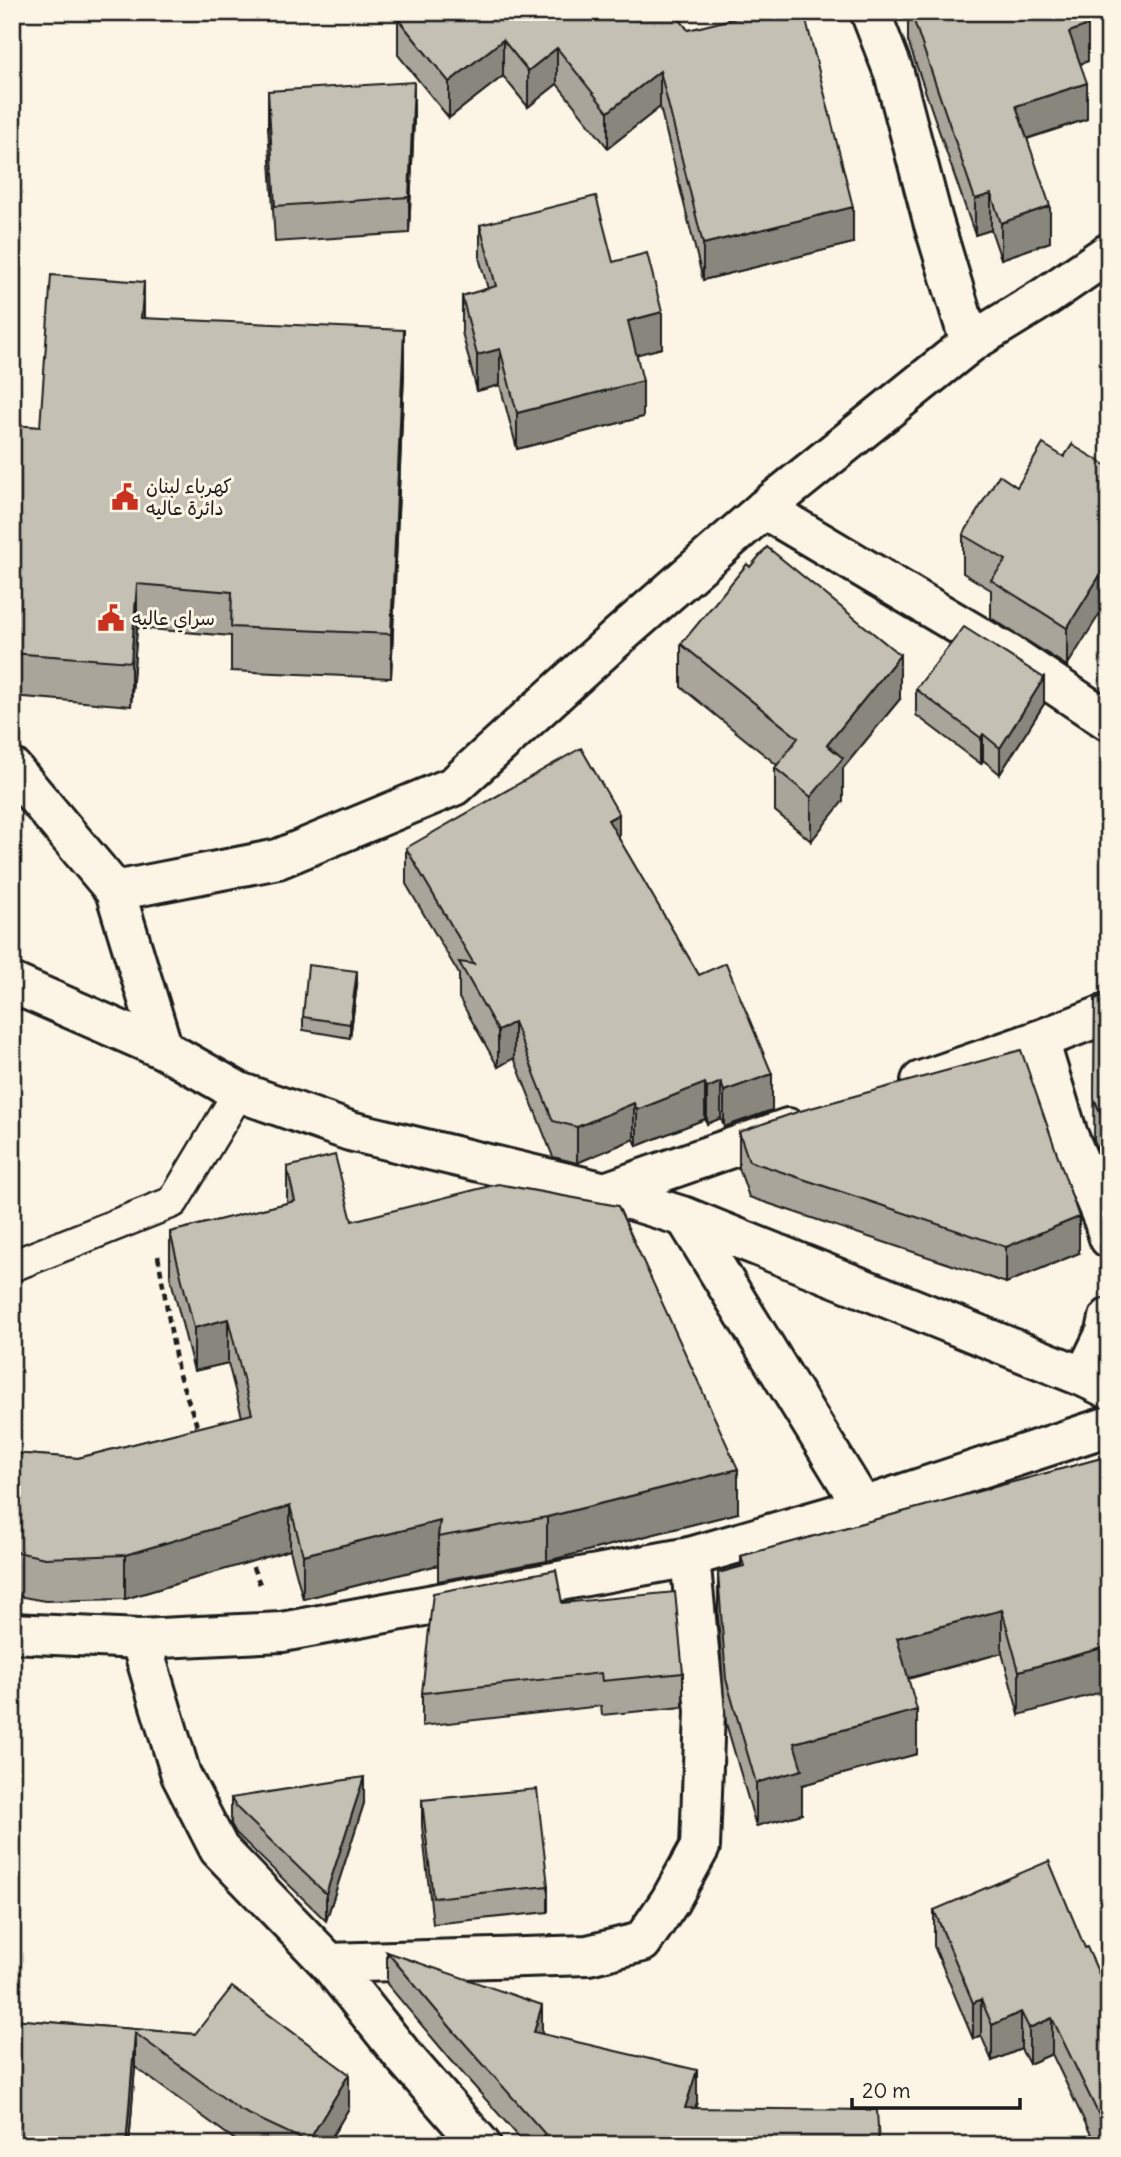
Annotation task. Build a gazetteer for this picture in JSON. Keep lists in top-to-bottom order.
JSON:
{
  "places": {
    "public building": ["كهرباء لبنان دائرة عاليه", "سراي عاليه"]
  },
  "scale_bar": "20 m"
}
